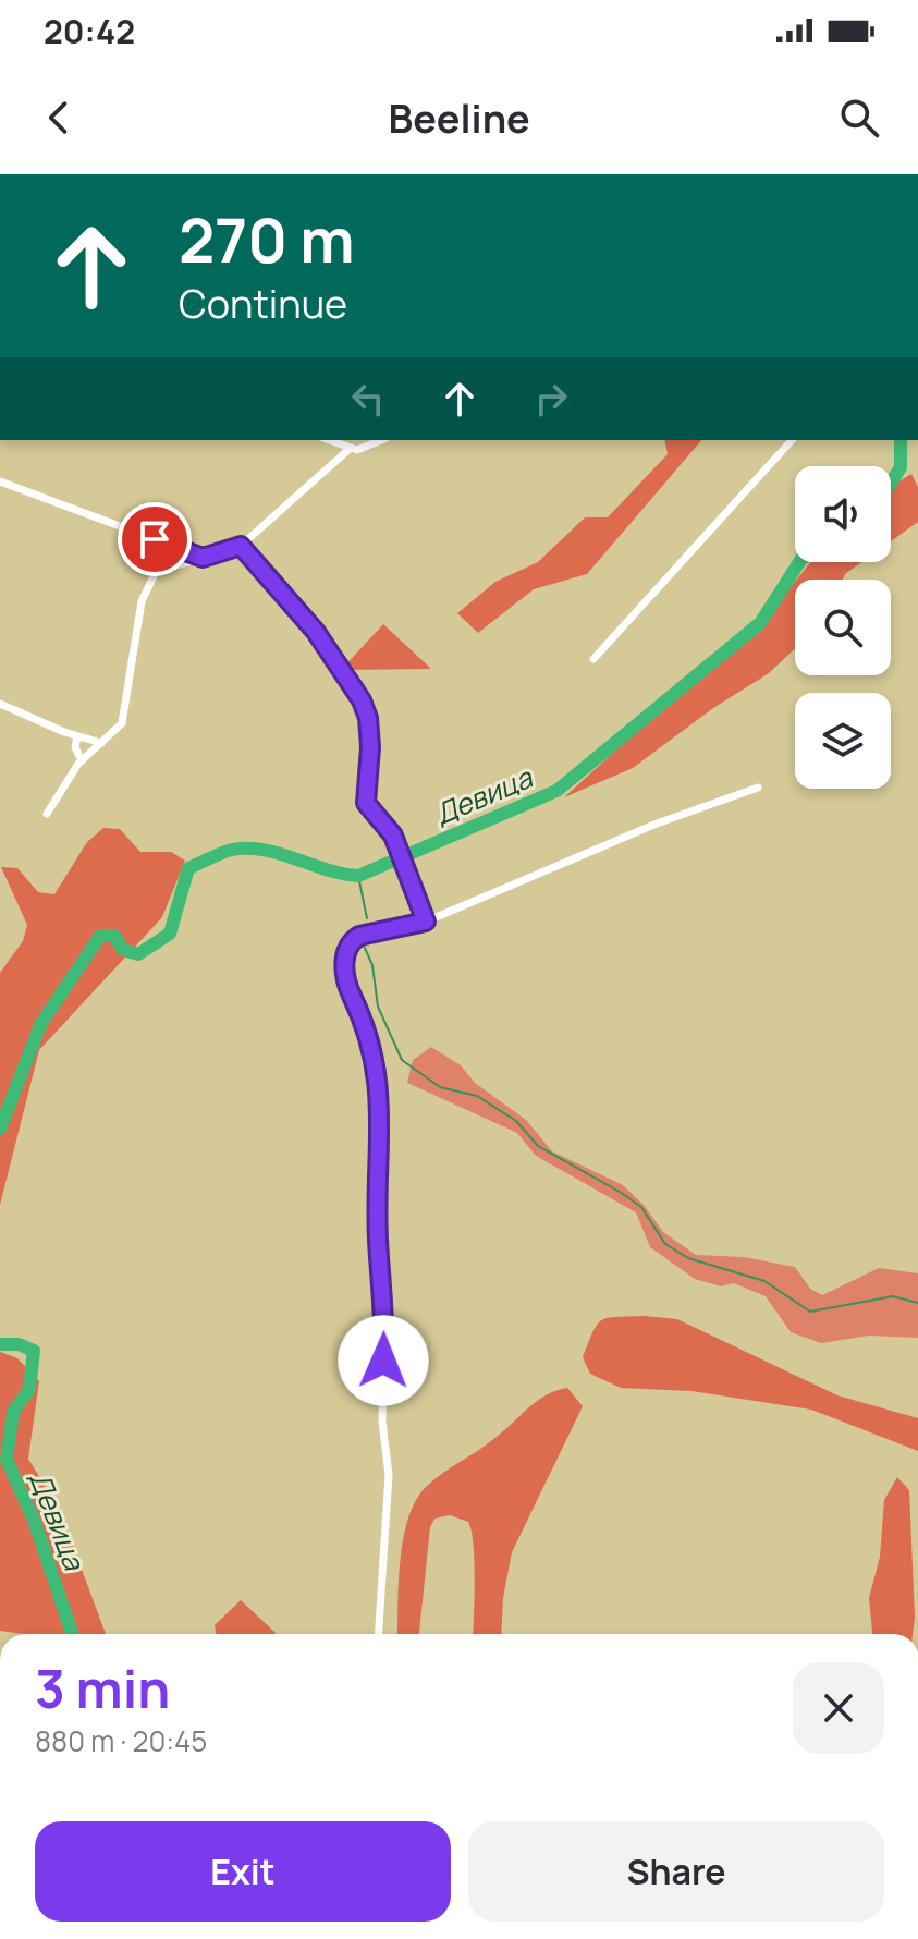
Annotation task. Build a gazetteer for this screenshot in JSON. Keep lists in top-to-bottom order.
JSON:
{
  "water": ["Девица"],
  "page": {
    "status": "20:42",
    "header": "Beeline",
    "turn": ["270 m", "Continue"],
    "heading": ["3 min", "880 m · 20:45"],
    "buttons": ["Exit", "Share"]
  }
}
